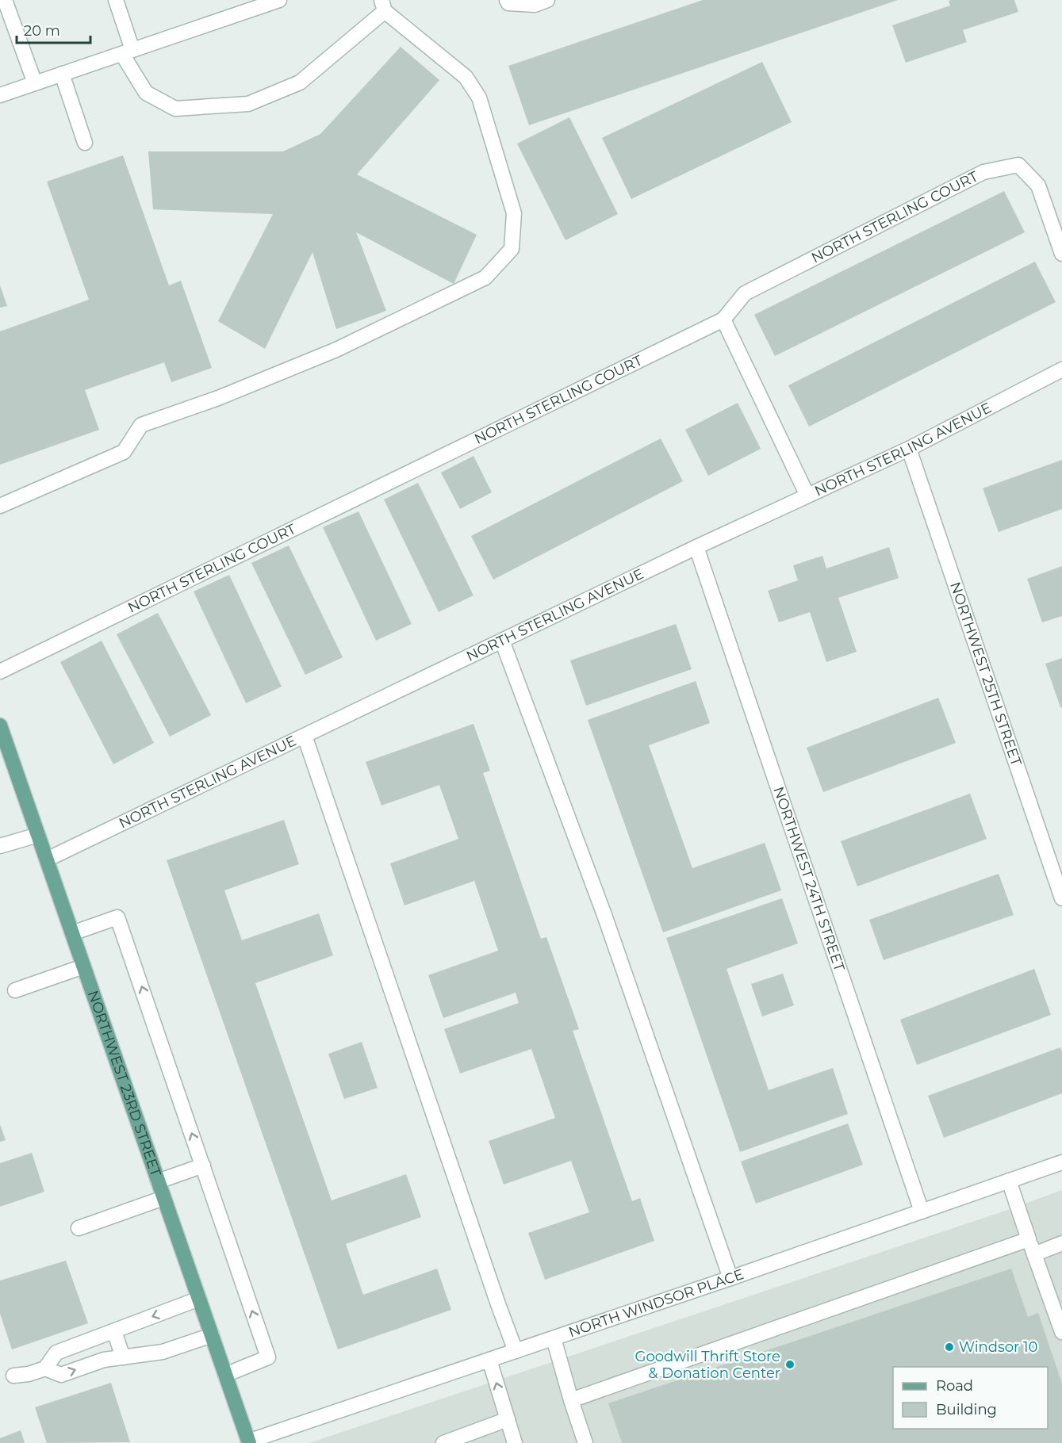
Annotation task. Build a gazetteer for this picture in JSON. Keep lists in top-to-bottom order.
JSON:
{
  "streets": {
    "main road": ["NORTHWEST 23RD STREET"],
    "street": [
      "NORTH STERLING COURT",
      "NORTH STERLING AVENUE",
      "NORTHWEST 25TH STREET",
      "NORTHWEST 24TH STREET",
      "NORTH WINDSOR PLACE"
    ]
  },
  "crossings": [
    ["NORTH STERLING AVENUE", "NORTHWEST 25TH STREET"],
    ["NORTH STERLING AVENUE", "NORTHWEST 24TH STREET"],
    ["NORTH STERLING AVENUE", "NORTHWEST 23RD STREET"],
    ["NORTHWEST 24TH STREET", "NORTH WINDSOR PLACE"],
    ["NORTHWEST 23RD STREET", "NORTH WINDSOR PLACE"]
  ],
  "places": ["Windsor 10", "Goodwill Thrift Store & Donation Center"],
  "legend": ["Road", "Building"],
  "scale_bar": "20 m"
}
